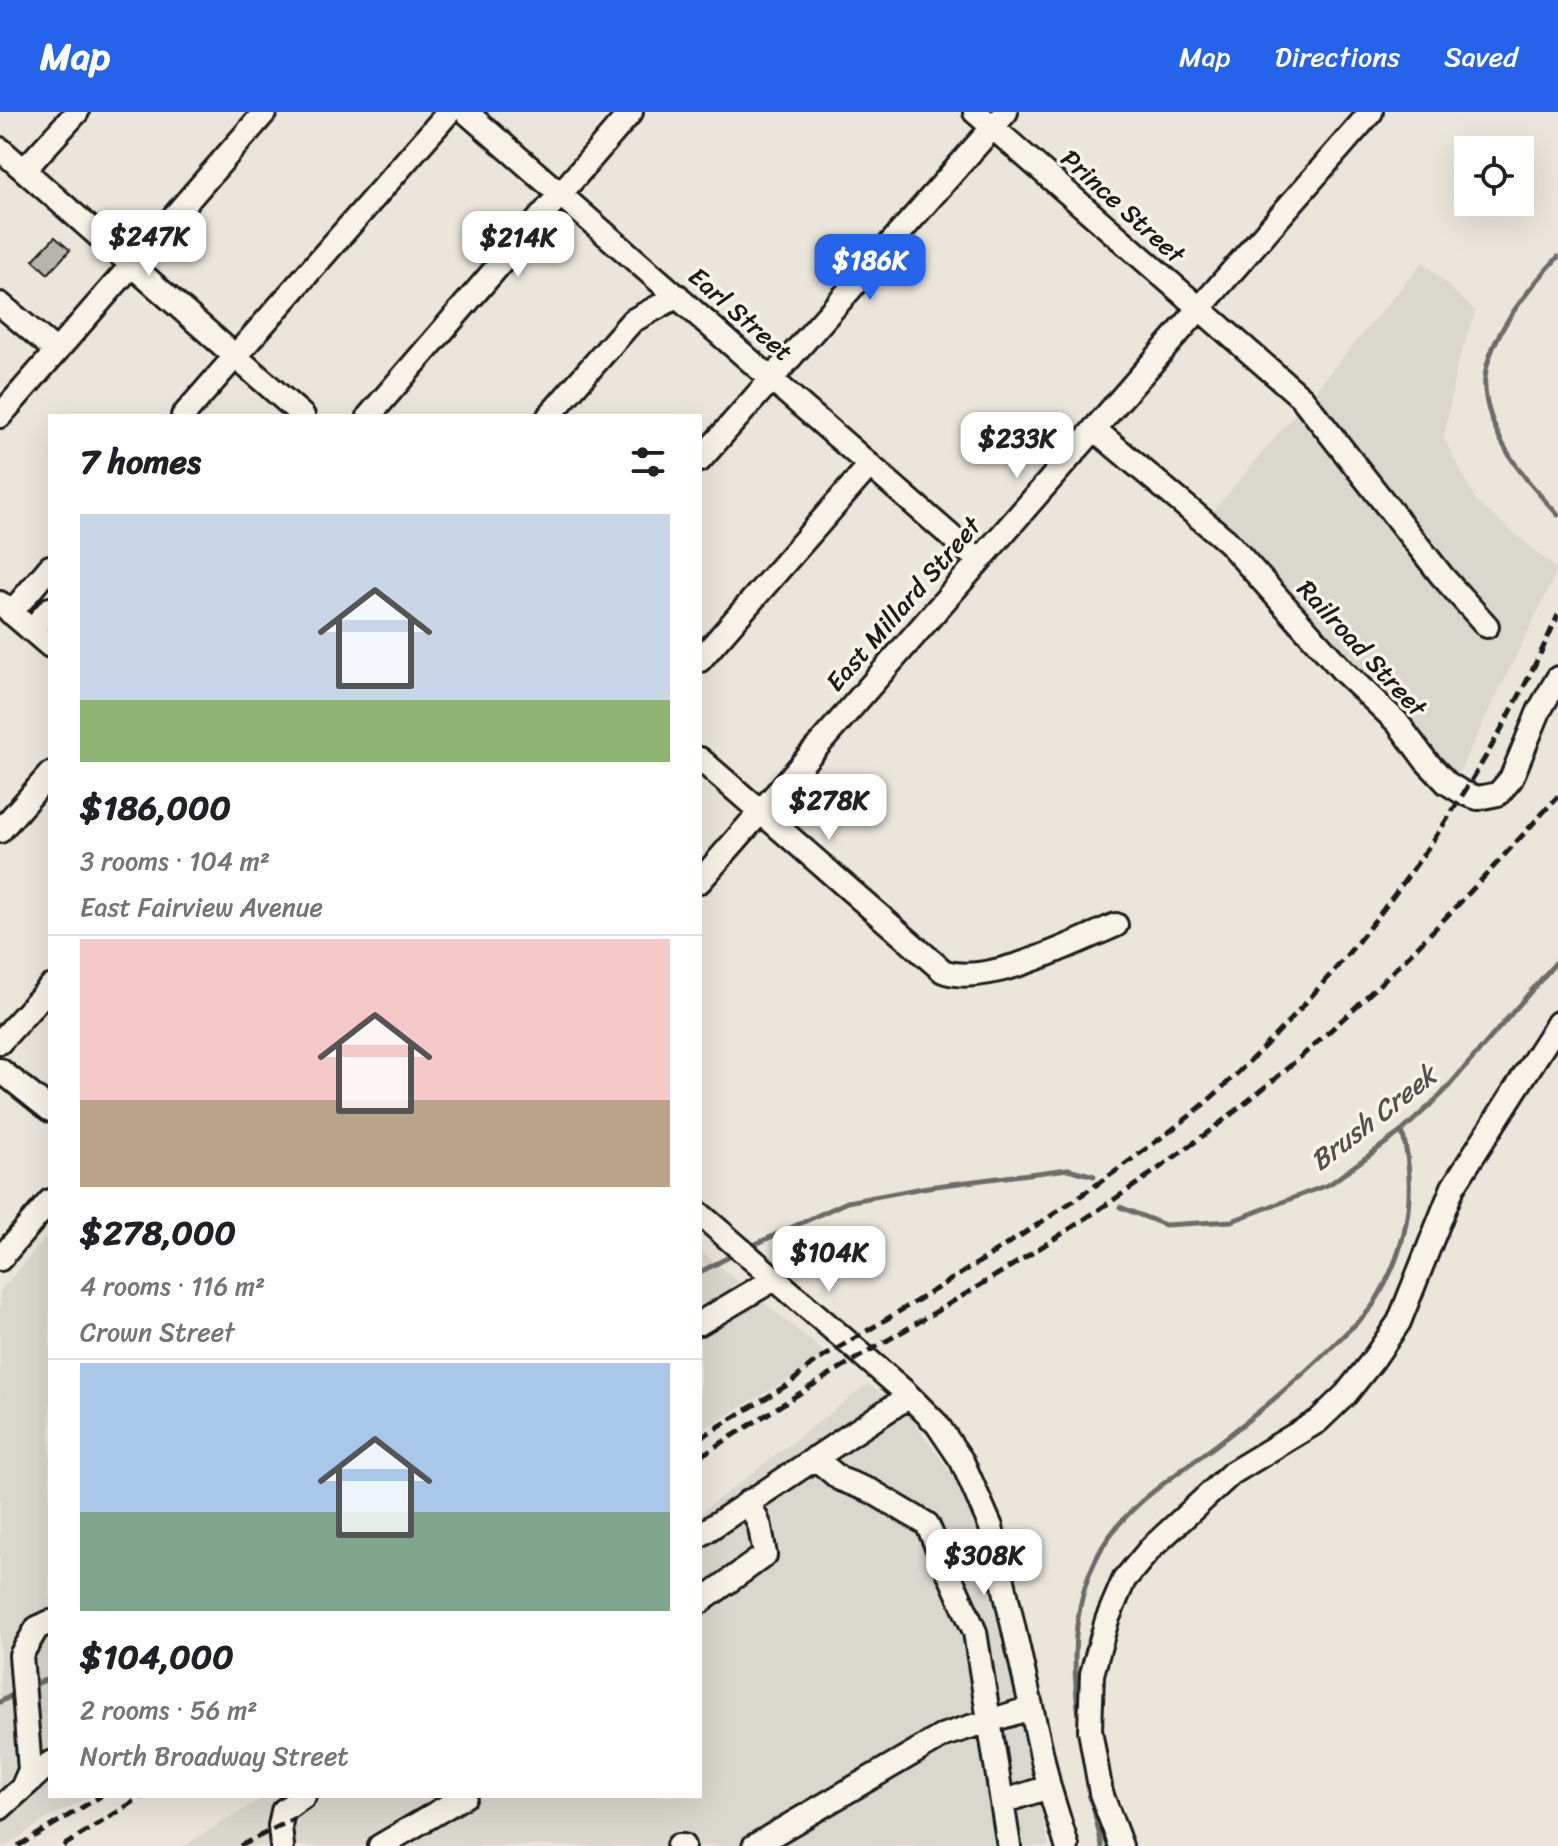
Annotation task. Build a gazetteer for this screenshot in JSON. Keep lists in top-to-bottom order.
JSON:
{
  "streets": {
    "street": [
      "Prince Street",
      "Earl Street",
      "East Millard Street",
      "Railroad Street"
    ]
  },
  "crossings": [
    ["Prince Street", "East Millard Street"],
    ["Earl Street", "East Millard Street"],
    ["East Millard Street", "Railroad Street"]
  ],
  "water": ["Brush Creek"],
  "page": {
    "header": "Map",
    "nav": ["Map", "Directions", "Saved"],
    "price": [
      "$247K",
      "$214K",
      "$186K",
      "$233K",
      "$278K",
      "$104K",
      "$308K"
    ],
    "heading": "7 homes",
    "list": [
      {
        "name": "$186,000",
        "note": "3 rooms · 104 m² · East Fairview Avenue"
      },
      {
        "name": "$278,000",
        "note": "4 rooms · 116 m² · Crown Street"
      },
      {
        "name": "$104,000",
        "note": "2 rooms · 56 m² · North Broadway Street"
      }
    ]
  }
}
